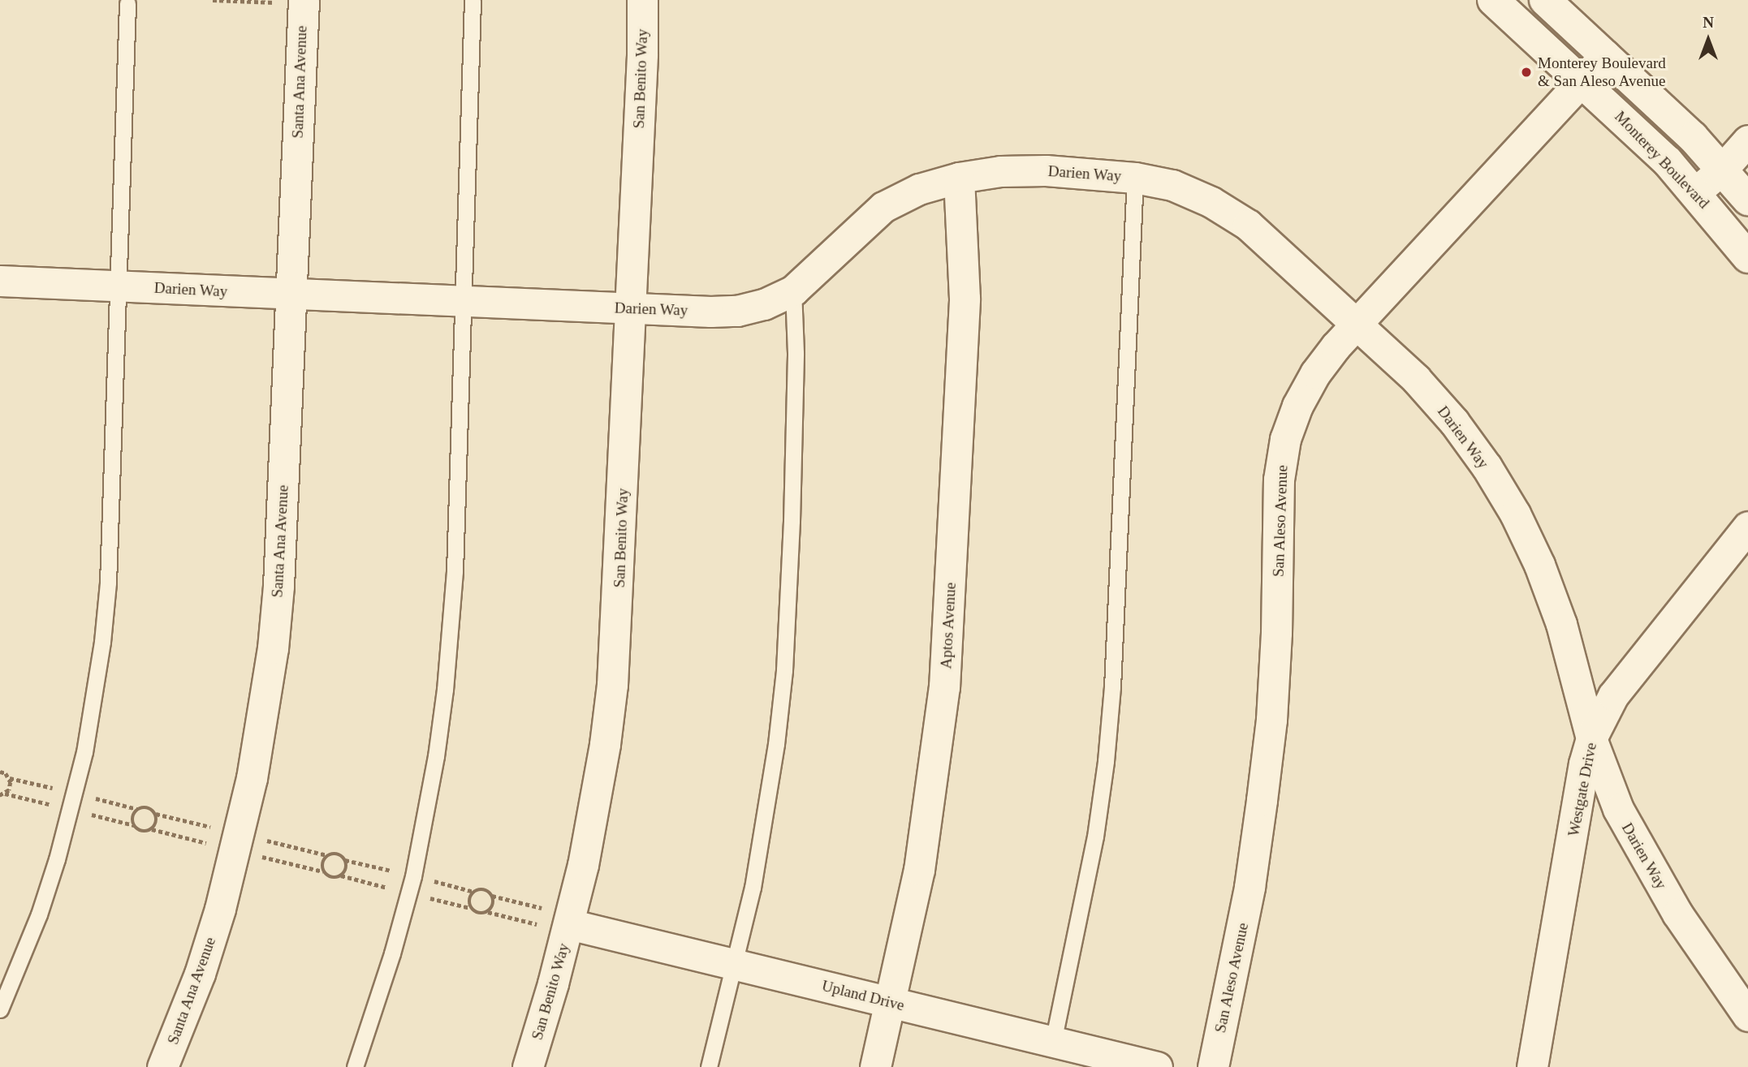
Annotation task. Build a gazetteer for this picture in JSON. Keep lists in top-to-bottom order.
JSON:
{
  "streets": {
    "main road": ["Monterey Boulevard"],
    "street": [
      "San Benito Way",
      "Santa Ana Avenue",
      "Darien Way",
      "San Aleso Avenue",
      "Aptos Avenue",
      "Westgate Drive",
      "Upland Drive"
    ]
  },
  "crossings": [
    ["San Benito Way", "Darien Way"],
    ["San Benito Way", "Upland Drive"],
    ["Santa Ana Avenue", "Darien Way"],
    ["Monterey Boulevard", "San Aleso Avenue"],
    ["Darien Way", "San Aleso Avenue"],
    ["Darien Way", "Aptos Avenue"],
    ["Darien Way", "Westgate Drive"],
    ["Aptos Avenue", "Upland Drive"]
  ],
  "places": ["Monterey Boulevard & San Aleso Avenue"],
  "north": "top"
}
